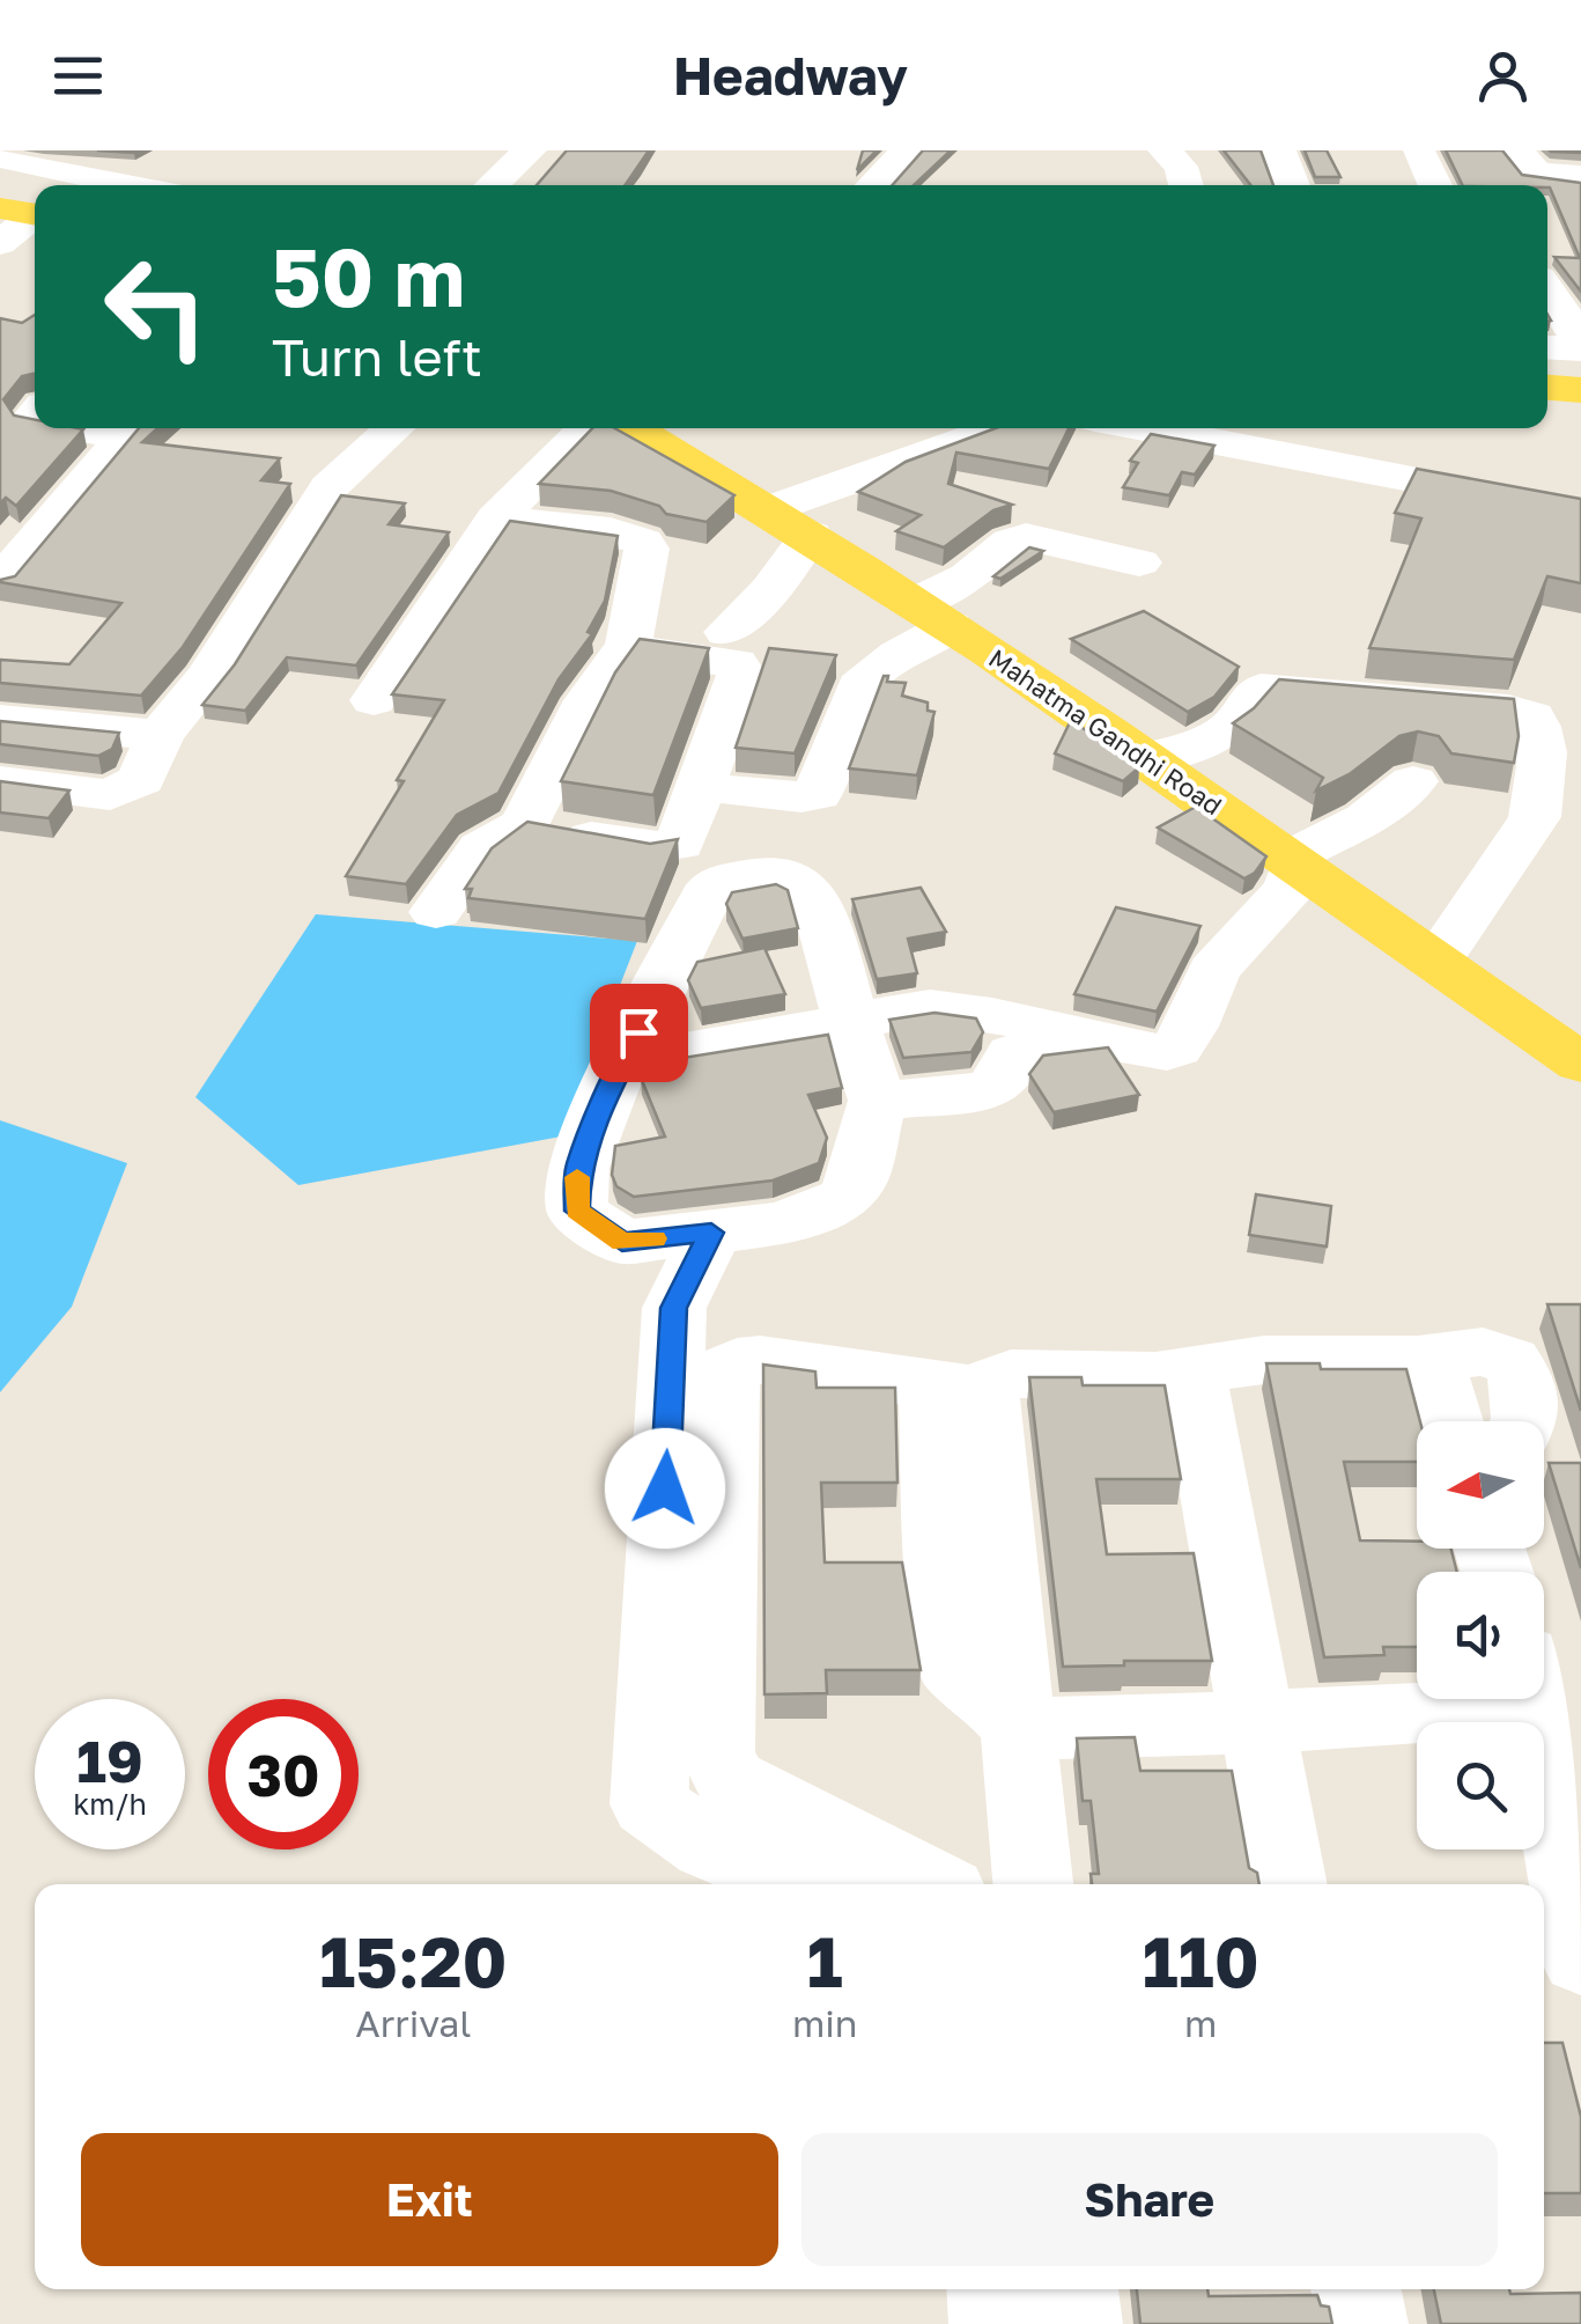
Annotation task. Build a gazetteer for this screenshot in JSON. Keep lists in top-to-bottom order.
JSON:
{
  "streets": {
    "main road": ["Mahatma Gandhi Road"]
  },
  "north": "left",
  "page": {
    "header": "Headway",
    "turn": ["50 m", "Turn left"],
    "speed": "19 km/h",
    "limit": "30",
    "eta": [
      "15:20",
      "Arrival",
      "1",
      "min",
      "110",
      "m"
    ],
    "buttons": ["Exit", "Share"]
  }
}
